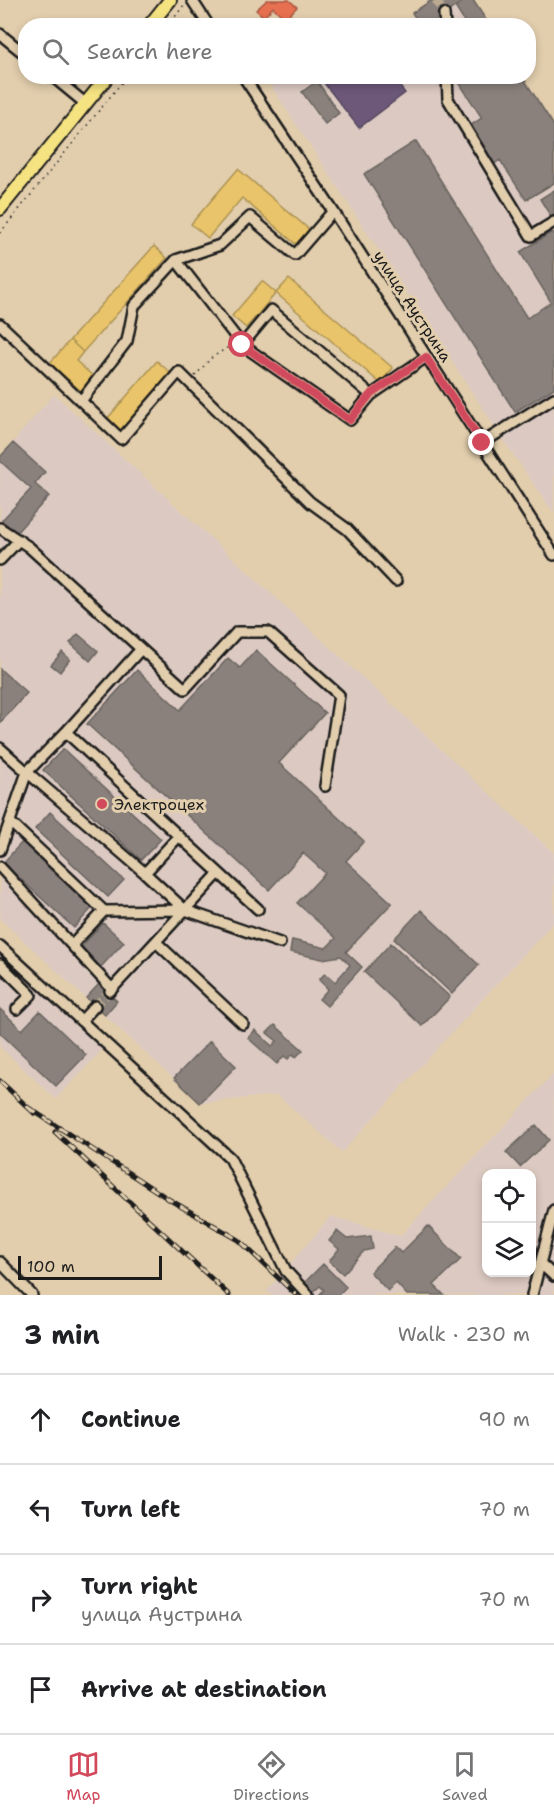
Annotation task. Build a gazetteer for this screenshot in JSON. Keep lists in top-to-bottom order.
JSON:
{
  "streets": {
    "street": ["улица Аустрина"]
  },
  "places": ["Электроцех"],
  "scale_bar": "100 m",
  "page": {
    "search": "Search here",
    "scale": "100 m",
    "heading": ["3 min", "Walk · 230 m"],
    "list": [
      ["Continue", "90 m"],
      ["Turn left", "70 m"],
      ["Turn right", "улица Аустрина", "70 m"],
      "Arrive at destination"
    ],
    "nav": ["Map", "Directions", "Saved"]
  }
}
